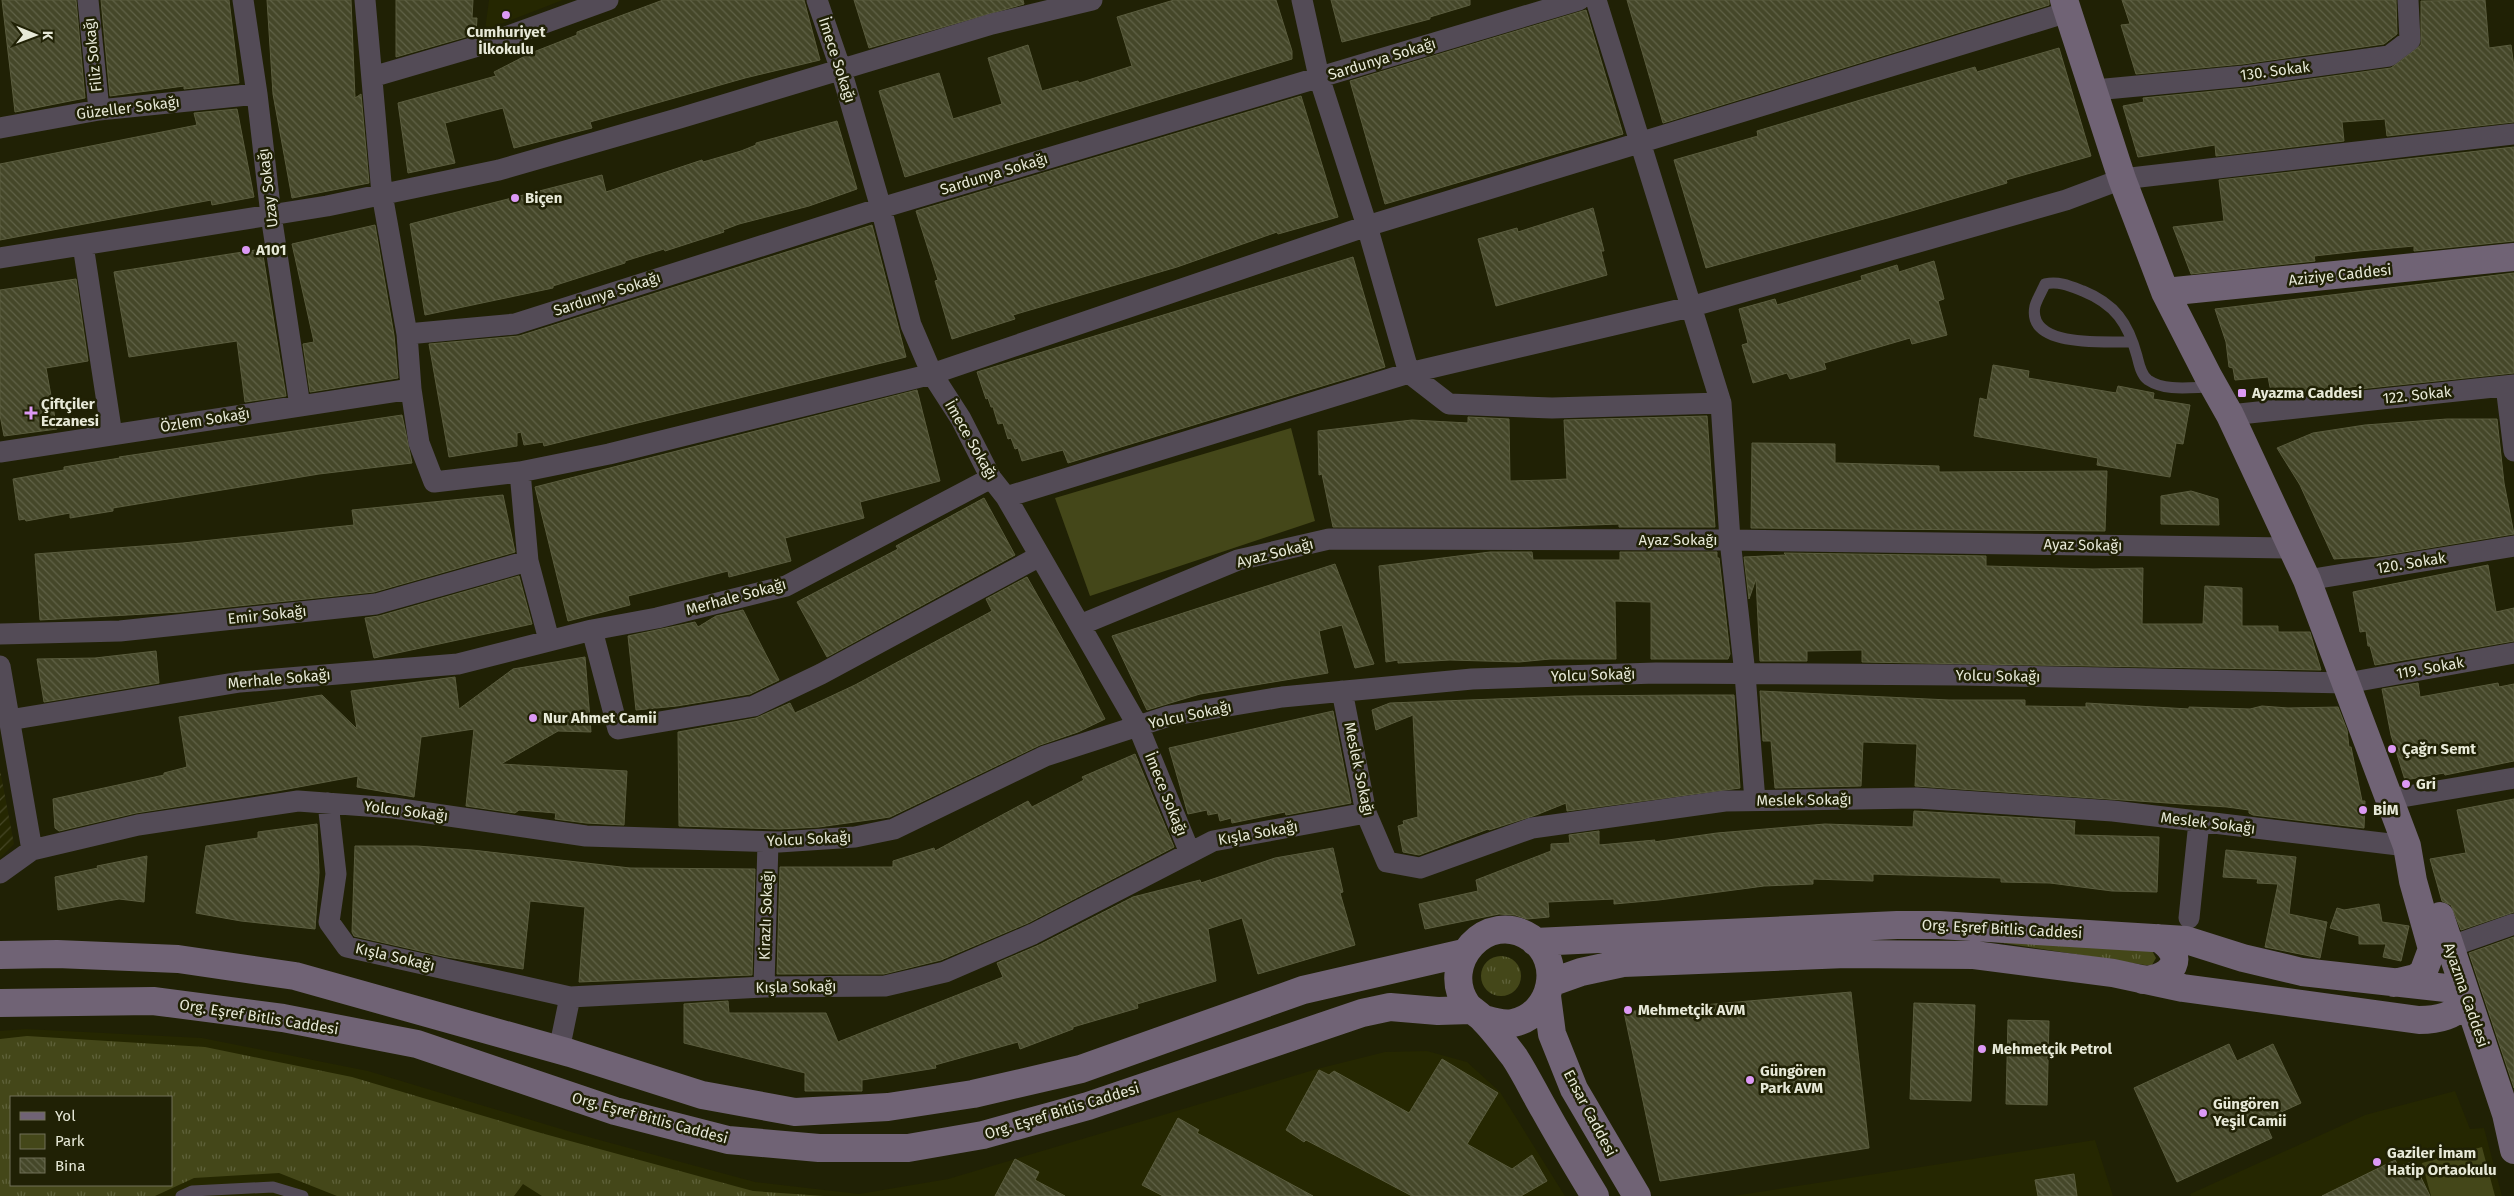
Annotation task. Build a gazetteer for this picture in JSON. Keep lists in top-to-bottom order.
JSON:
{
  "streets": {
    "street": [
      "Filiz Sokağı",
      "Sardunya Sokağı",
      "İmece Sokağı",
      "130. Sokak",
      "Güzeller Sokağı",
      "Uzay Sokağı",
      "Aziziye Caddesi",
      "122. Sokak",
      "Özlem Sokağı",
      "Ayaz Sokağı",
      "120. Sokak",
      "Merhale Sokağı",
      "Emir Sokağı",
      "119. Sokak",
      "Yolcu Sokağı",
      "Meslek Sokağı",
      "Kışla Sokağı",
      "Kirazlı Sokağı",
      "Org. Eşref Bitlis Caddesi",
      "Ayazma Caddesi",
      "Ensar Caddesi"
    ]
  },
  "crossings": [
    ["Filiz Sokağı", "Güzeller Sokağı"],
    ["Sardunya Sokağı", "İmece Sokağı"],
    ["İmece Sokağı", "Ayaz Sokağı"],
    ["İmece Sokağı", "Merhale Sokağı"],
    ["İmece Sokağı", "Yolcu Sokağı"],
    ["İmece Sokağı", "Kışla Sokağı"],
    ["130. Sokak", "Ayazma Caddesi"],
    ["Güzeller Sokağı", "Uzay Sokağı"],
    ["Uzay Sokağı", "Özlem Sokağı"],
    ["Aziziye Caddesi", "Ayazma Caddesi"],
    ["122. Sokak", "Ayazma Caddesi"],
    ["Ayaz Sokağı", "Ayazma Caddesi"],
    ["120. Sokak", "Ayazma Caddesi"],
    ["119. Sokak", "Yolcu Sokağı"],
    ["119. Sokak", "Ayazma Caddesi"],
    ["Yolcu Sokağı", "Meslek Sokağı"],
    ["Yolcu Sokağı", "Kışla Sokağı"],
    ["Yolcu Sokağı", "Kirazlı Sokağı"],
    ["Yolcu Sokağı", "Ayazma Caddesi"],
    ["Meslek Sokağı", "Kışla Sokağı"],
    ["Meslek Sokağı", "Ayazma Caddesi"],
    ["Kışla Sokağı", "Kirazlı Sokağı"],
    ["Org. Eşref Bitlis Caddesi", "Ayazma Caddesi"],
    ["Org. Eşref Bitlis Caddesi", "Ensar Caddesi"]
  ],
  "places": {
    "other": [
      "Cumhuriyet İlkokulu",
      "Biçen",
      "A101",
      "Nur Ahmet Camii",
      "Çağrı Semt",
      "Gri",
      "BİM",
      "Mehmetçik AVM",
      "Mehmetçik Petrol",
      "Güngören Park AVM",
      "Güngören Yeşil Camii",
      "Gaziler İmam Hatip Ortaokulu"
    ],
    "transit": ["Ayazma Caddesi"],
    "health": ["Çiftçiler Eczanesi"]
  },
  "legend": ["Yol", "Park", "Bina"],
  "north": "right"
}
